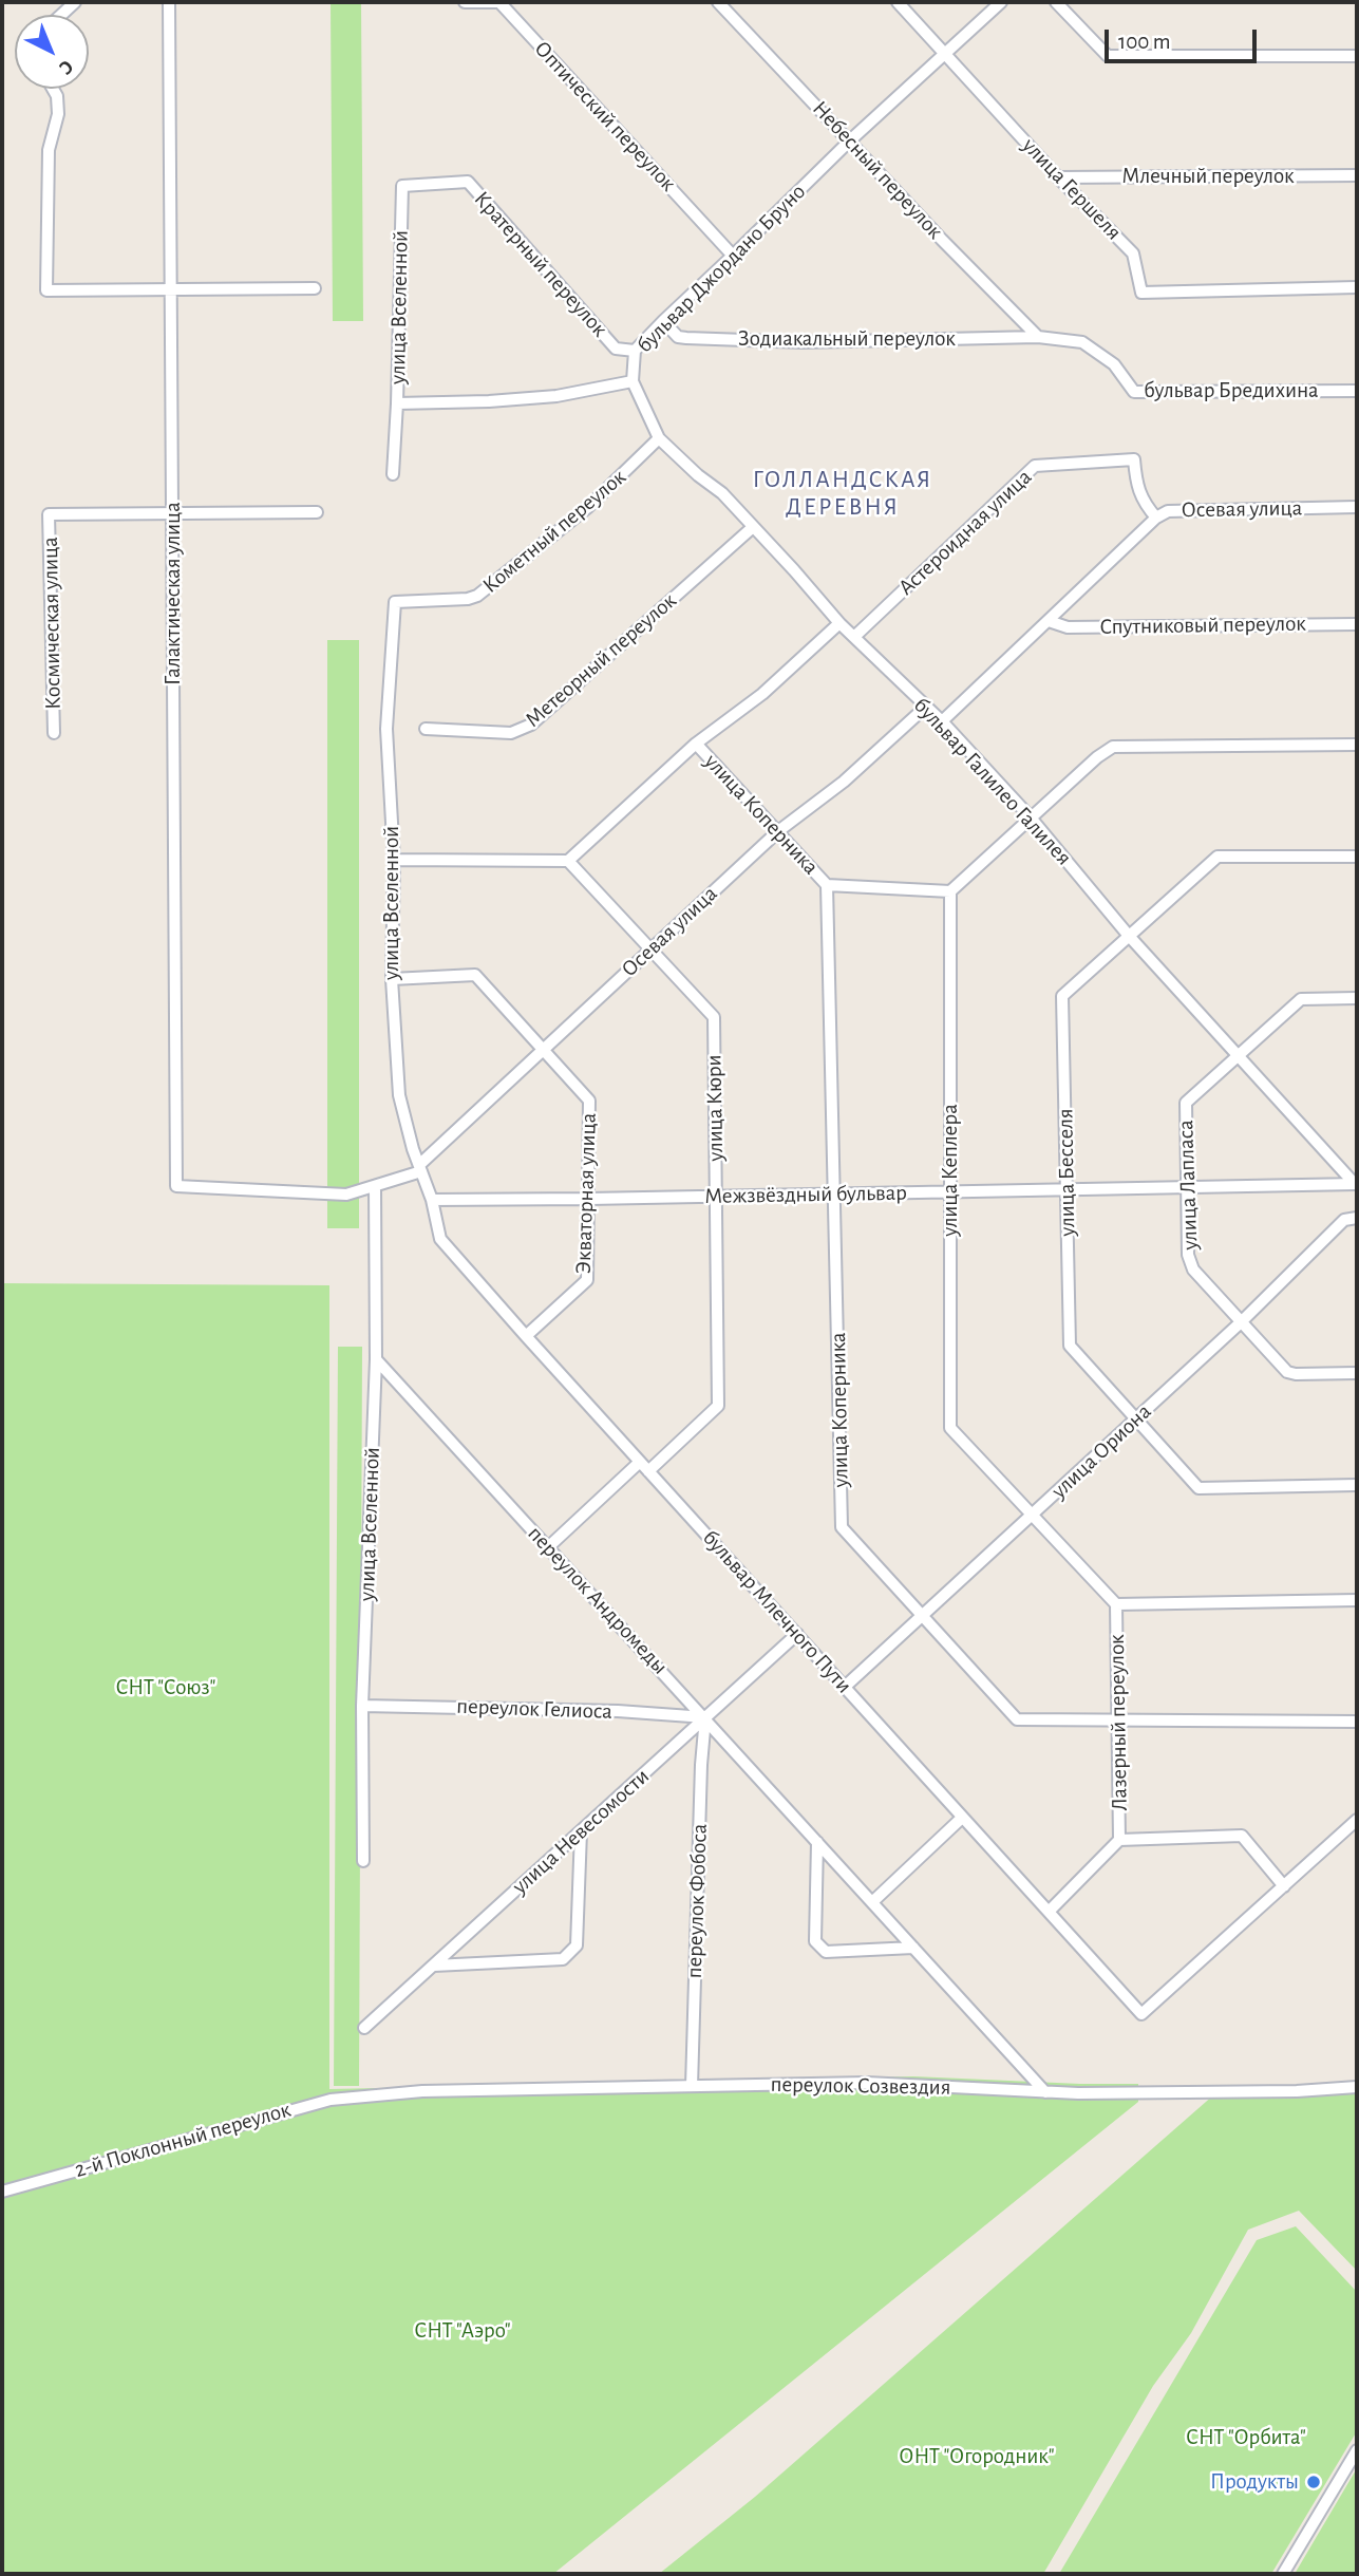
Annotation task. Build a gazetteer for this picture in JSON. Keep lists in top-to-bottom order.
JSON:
{
  "streets": {
    "street": [
      "Оптический переулок",
      "Небесный переулок",
      "Млечный переулок",
      "улица Гершеля",
      "Кратерный переулок",
      "бульвар Джордано Бруно",
      "улица Вселенной",
      "Зодиакальный переулок",
      "бульвар Бредихина",
      "Осевая улица",
      "Кометный переулок",
      "Астероидная улица",
      "Галактическая улица",
      "Космическая улица",
      "Спутниковый переулок",
      "Метеорный переулок",
      "бульвар Галилео Галилея",
      "улица Коперника",
      "улица Кюри",
      "улица Кеплера",
      "улица Бесселя",
      "улица Лапласа",
      "Экваторная улица",
      "Межзвёздный бульвар",
      "улица Ориона",
      "переулок Андромеды",
      "бульвар Млечного Пути",
      "переулок Гелиоса",
      "Лазерный переулок",
      "улица Невесомости",
      "переулок Фобоса",
      "переулок Созвездия",
      "2-й Поклонный переулок"
    ]
  },
  "crossings": [
    ["Оптический переулок", "бульвар Джордано Бруно"],
    ["Небесный переулок", "бульвар Джордано Бруно"],
    ["Небесный переулок", "Зодиакальный переулок"],
    ["Небесный переулок", "бульвар Бредихина"],
    ["Млечный переулок", "улица Гершеля"],
    ["улица Гершеля", "бульвар Джордано Бруно"],
    ["Кратерный переулок", "бульвар Джордано Бруно"],
    ["Кратерный переулок", "улица Вселенной"],
    ["бульвар Джордано Бруно", "улица Вселенной"],
    ["бульвар Джордано Бруно", "Зодиакальный переулок"],
    ["бульвар Джордано Бруно", "бульвар Галилео Галилея"],
    ["улица Вселенной", "Осевая улица"],
    ["улица Вселенной", "Кометный переулок"],
    ["улица Вселенной", "Галактическая улица"],
    ["улица Вселенной", "Экваторная улица"],
    ["улица Вселенной", "Межзвёздный бульвар"],
    ["улица Вселенной", "переулок Андромеды"],
    ["улица Вселенной", "бульвар Млечного Пути"],
    ["улица Вселенной", "переулок Гелиоса"],
    ["Зодиакальный переулок", "бульвар Бредихина"],
    ["Осевая улица", "Астероидная улица"],
    ["Осевая улица", "Спутниковый переулок"],
    ["Осевая улица", "бульвар Галилео Галилея"],
    ["Осевая улица", "улица Коперника"],
    ["Осевая улица", "улица Кюри"],
    ["Осевая улица", "Экваторная улица"],
    ["Кометный переулок", "бульвар Галилео Галилея"],
    ["Астероидная улица", "бульвар Галилео Галилея"],
    ["Галактическая улица", "Космическая улица"],
    ["Метеорный переулок", "бульвар Галилео Галилея"],
    ["бульвар Галилео Галилея", "улица Бесселя"],
    ["бульвар Галилео Галилея", "улица Лапласа"],
    ["бульвар Галилео Галилея", "Межзвёздный бульвар"],
    ["улица Коперника", "Межзвёздный бульвар"],
    ["улица Коперника", "улица Ориона"],
    ["улица Коперника", "Лазерный переулок"],
    ["улица Кюри", "Межзвёздный бульвар"],
    ["улица Кюри", "переулок Андромеды"],
    ["улица Кюри", "бульвар Млечного Пути"],
    ["улица Кеплера", "Межзвёздный бульвар"],
    ["улица Кеплера", "улица Ориона"],
    ["улица Кеплера", "Лазерный переулок"],
    ["улица Бесселя", "Межзвёздный бульвар"],
    ["улица Бесселя", "улица Ориона"],
    ["улица Лапласа", "Межзвёздный бульвар"],
    ["улица Лапласа", "улица Ориона"],
    ["Экваторная улица", "Межзвёздный бульвар"],
    ["Экваторная улица", "бульвар Млечного Пути"],
    ["Межзвёздный бульвар", "бульвар Млечного Пути"],
    ["улица Ориона", "бульвар Млечного Пути"],
    ["переулок Андромеды", "переулок Гелиоса"],
    ["переулок Андромеды", "улица Невесомости"],
    ["переулок Андромеды", "переулок Фобоса"],
    ["переулок Андромеды", "переулок Созвездия"],
    ["бульвар Млечного Пути", "улица Невесомости"],
    ["переулок Гелиоса", "улица Невесомости"],
    ["переулок Гелиоса", "переулок Фобоса"],
    ["улица Невесомости", "переулок Фобоса"],
    ["переулок Фобоса", "переулок Созвездия"],
    ["переулок Созвездия", "2-й Поклонный переулок"]
  ],
  "districts": ["ГОЛЛАНДСКАЯ ДЕРЕВНЯ"],
  "parks": [
    "СНТ \"Союз\"",
    "СНТ \"Аэро\"",
    "СНТ \"Орбита\"",
    "ОНТ \"Огородник\""
  ],
  "places": ["Продукты"],
  "scale_bar": "100 m",
  "north": "bottom right"
}
